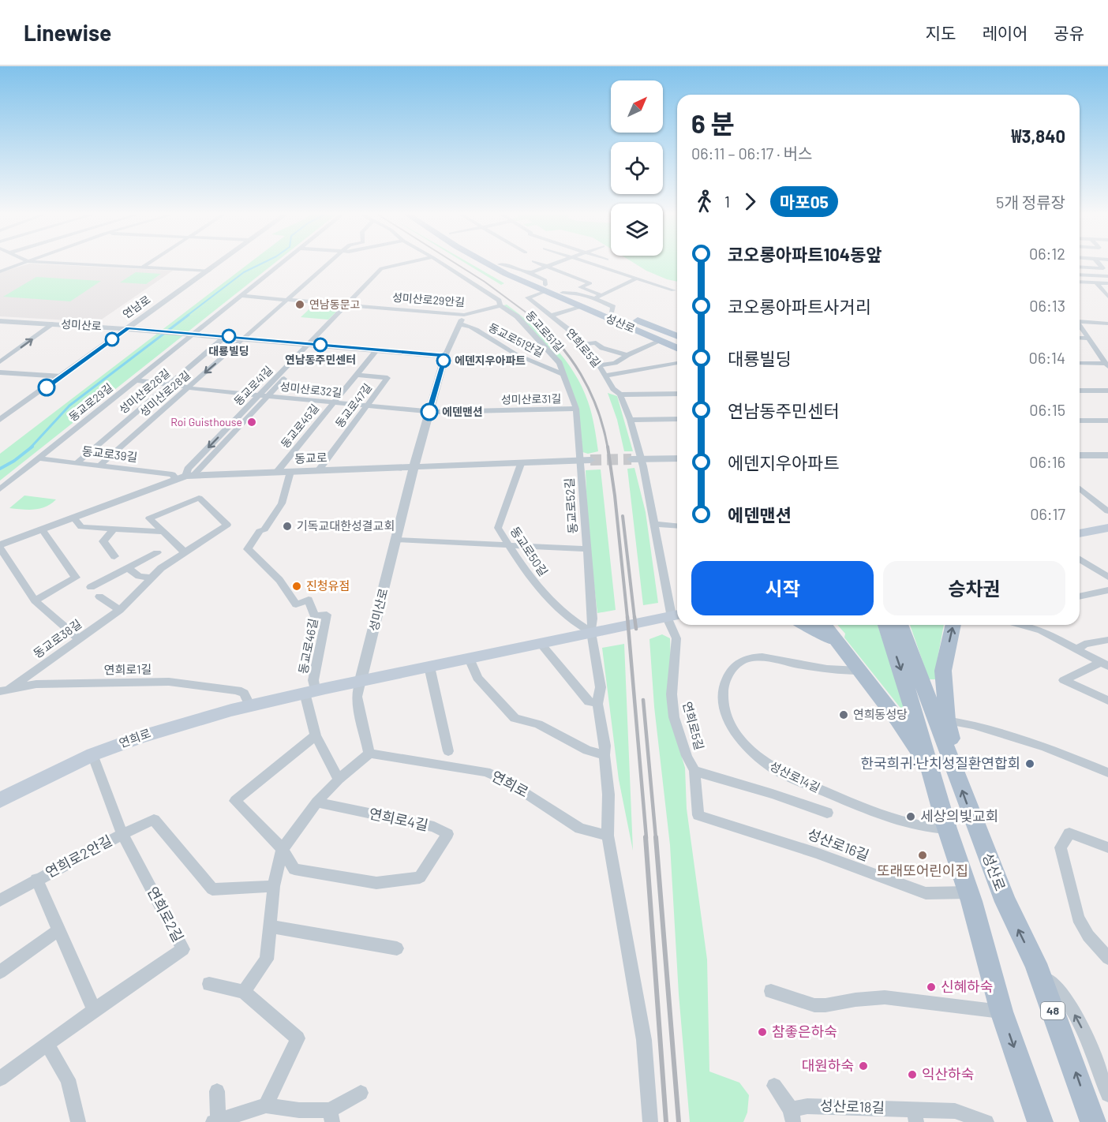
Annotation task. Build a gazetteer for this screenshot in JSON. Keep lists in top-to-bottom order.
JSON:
{
  "streets": {
    "main road": ["성산로", "연희로", "48"],
    "street": [
      "성미산로29안길",
      "연남로",
      "성미산로",
      "동교로51길",
      "동교로51안길",
      "연희로5길",
      "동교로41길",
      "성미산로32길",
      "성미산로26길",
      "성미산로28길",
      "성미산로31길",
      "동교로29길",
      "동교로47길",
      "동교로45길",
      "동교로39길",
      "동교로",
      "동교로52길",
      "동교로50길",
      "동교로38길",
      "동교로46길",
      "연희로1길",
      "성산로14길",
      "연희로4길",
      "성산로16길",
      "연희로2안길",
      "연희로2길",
      "성산로18길"
    ]
  },
  "crossings": [
    ["성미산로29안길", "성미산로"],
    ["성미산로29안길", "동교로51길"],
    ["성미산로29안길", "동교로41길"],
    ["성미산로29안길", "성미산로28길"],
    ["성미산로29안길", "동교로29길"],
    ["연남로", "성미산로"],
    ["성산로", "연희로5길"],
    ["성산로", "성산로14길"],
    ["성산로", "성산로16길"],
    ["성미산로", "동교로51안길"],
    ["성미산로", "동교로41길"],
    ["성미산로", "성미산로32길"],
    ["성미산로", "성미산로26길"],
    ["성미산로", "성미산로28길"],
    ["성미산로", "성미산로31길"],
    ["성미산로", "동교로29길"],
    ["성미산로", "동교로45길"],
    ["성미산로", "동교로"],
    ["성미산로", "연희로"],
    ["동교로51길", "동교로51안길"],
    ["동교로51길", "성미산로31길"],
    ["동교로51길", "동교로"],
    ["동교로51길", "동교로52길"],
    ["연희로5길", "연희로"],
    ["연희로5길", "성산로16길"],
    ["동교로41길", "성미산로32길"],
    ["동교로41길", "동교로39길"],
    ["동교로41길", "동교로"],
    ["성미산로32길", "성미산로26길"],
    ["성미산로32길", "성미산로28길"],
    ["성미산로32길", "성미산로31길"],
    ["성미산로32길", "동교로29길"],
    ["성미산로32길", "동교로47길"],
    ["성미산로32길", "동교로45길"],
    ["성미산로26길", "동교로39길"],
    ["성미산로28길", "동교로39길"],
    ["동교로29길", "동교로39길"],
    ["동교로47길", "동교로45길"],
    ["동교로47길", "동교로"],
    ["동교로45길", "동교로"],
    ["동교로39길", "동교로"],
    ["동교로", "동교로52길"],
    ["동교로", "동교로50길"],
    ["동교로", "동교로46길"],
    ["동교로52길", "동교로50길"],
    ["동교로52길", "연희로"],
    ["동교로50길", "연희로"],
    ["동교로38길", "연희로1길"],
    ["동교로46길", "연희로"],
    ["연희로1길", "연희로"],
    ["연희로", "연희로2길"],
    ["연희로2안길", "연희로2길"]
  ],
  "places": [
    "연남동문고",
    "대룡빌딩",
    "연남동주민센터",
    "에덴지우아파트",
    "에덴맨션",
    "Roi Guisthouse",
    "기독교대한성결교회",
    "진청유점",
    "연희동성당",
    "한국희귀·난치성질환연합회",
    "세상의빛교회",
    "또래또어린이집",
    "신혜하숙",
    "참좋은하숙",
    "대원하숙",
    "익산하숙"
  ],
  "lines": ["bus line 마포05"],
  "north": "top right",
  "page": {
    "header": "Linewise",
    "nav": ["지도", "레이어", "공유"],
    "heading": ["6 분", "06:11 – 06:17 · 버스", "₩3,840"],
    "legs": ["1", "마포05", "5개 정류장"],
    "list": [
      {
        "name": "코오롱아파트104동앞",
        "value": "06:12"
      },
      {
        "name": "코오롱아파트사거리",
        "value": "06:13"
      },
      {
        "name": "대룡빌딩",
        "value": "06:14"
      },
      {
        "name": "연남동주민센터",
        "value": "06:15"
      },
      {
        "name": "에덴지우아파트",
        "value": "06:16"
      },
      {
        "name": "에덴맨션",
        "value": "06:17"
      }
    ],
    "buttons": ["시작", "승차권"]
  }
}
